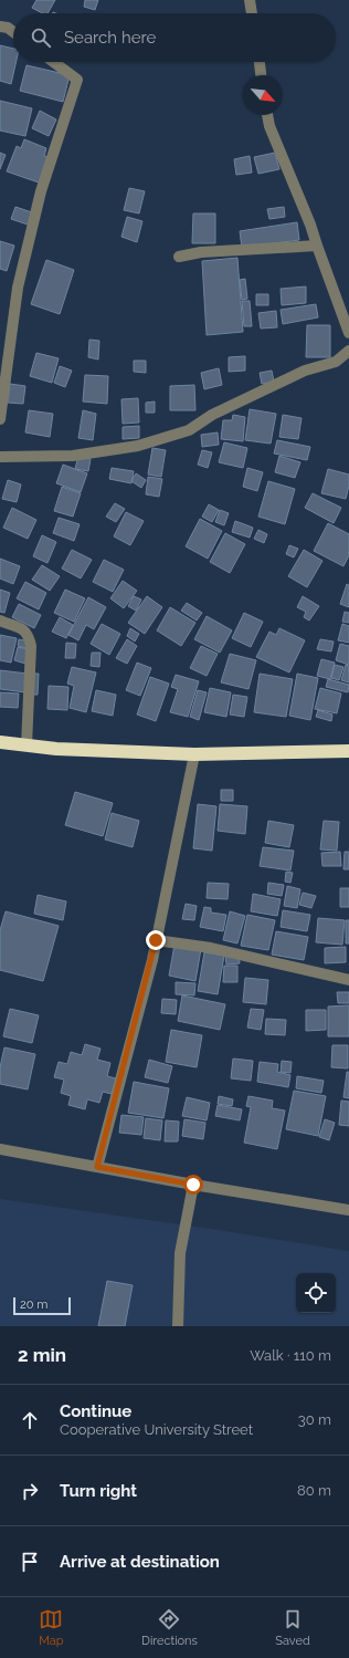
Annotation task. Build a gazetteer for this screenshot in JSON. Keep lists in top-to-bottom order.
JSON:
{
  "scale_bar": "20 m",
  "north": "bottom right",
  "page": {
    "search": "Search here",
    "scale": "20 m",
    "heading": ["2 min", "Walk · 110 m"],
    "list": [
      ["Continue", "Cooperative University Street", "30 m"],
      ["Turn right", "80 m"],
      "Arrive at destination"
    ],
    "nav": ["Map", "Directions", "Saved"]
  }
}
